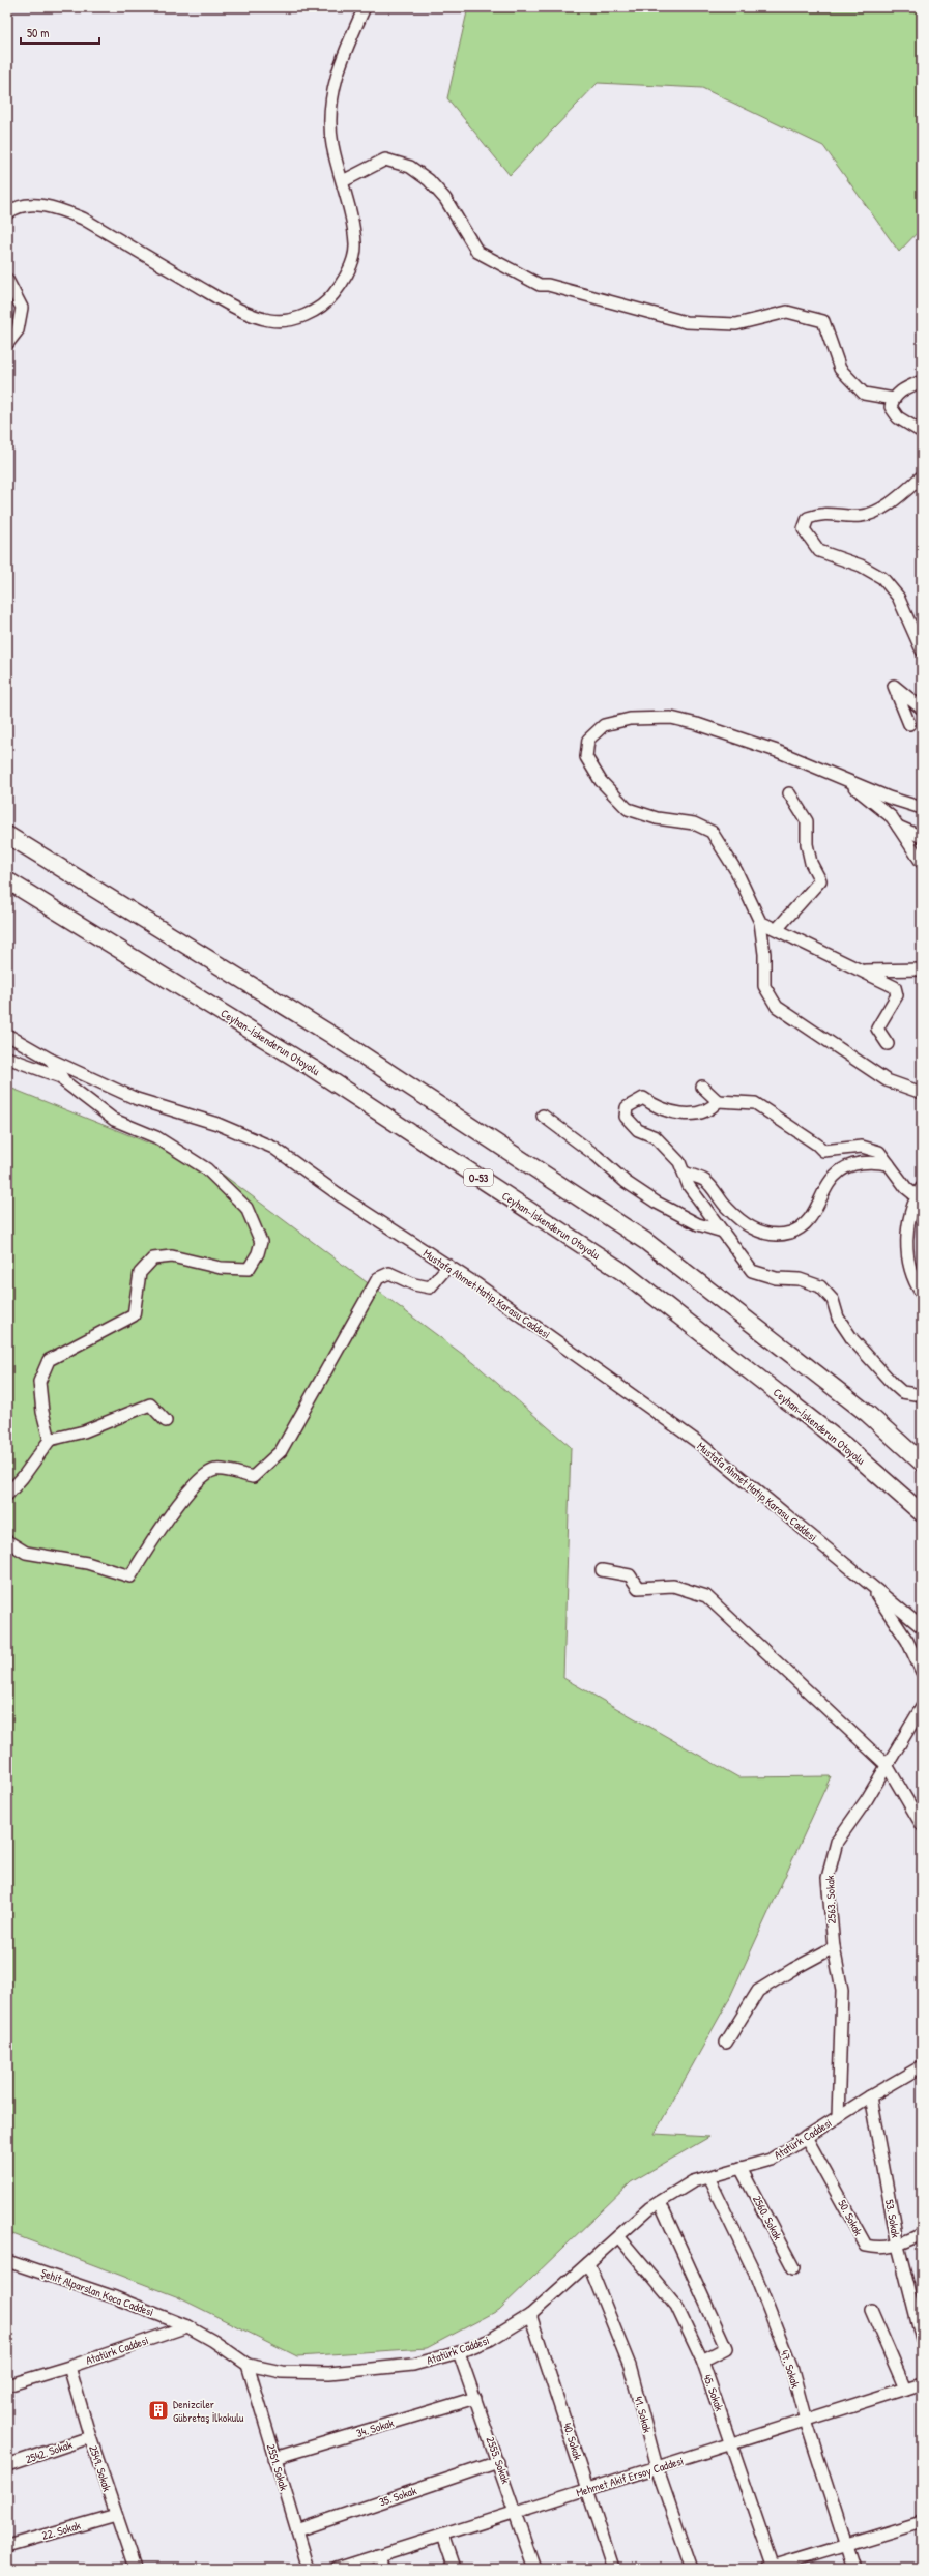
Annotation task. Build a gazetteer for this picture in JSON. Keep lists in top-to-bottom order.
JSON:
{
  "streets": {
    "highway": ["Ceyhan-İskenderun Otoyolu", "O-53"],
    "street": [
      "Mustafa Ahmet Hatip Karasu Caddesi",
      "2563. Sokak",
      "Atatürk Caddesi",
      "2560. Sokak",
      "50. Sokak",
      "53. Sokak",
      "Şehit Alparslan Koca Caddesi",
      "47. Sokak",
      "45. Sokak",
      "41. Sokak",
      "34. Sokak",
      "40. Sokak",
      "2542. Sokak",
      "2555. Sokak",
      "2551. Sokak",
      "2549. Sokak",
      "Mehmet Akif Ersoy Caddesi",
      "35. Sokak",
      "22. Sokak"
    ]
  },
  "crossings": [
    ["2563. Sokak", "Atatürk Caddesi"],
    ["Atatürk Caddesi", "2560. Sokak"],
    ["Atatürk Caddesi", "50. Sokak"],
    ["Atatürk Caddesi", "53. Sokak"],
    ["Atatürk Caddesi", "Şehit Alparslan Koca Caddesi"],
    ["Atatürk Caddesi", "47. Sokak"],
    ["Atatürk Caddesi", "45. Sokak"],
    ["Atatürk Caddesi", "41. Sokak"],
    ["Atatürk Caddesi", "40. Sokak"],
    ["Atatürk Caddesi", "2555. Sokak"],
    ["Atatürk Caddesi", "2551. Sokak"],
    ["Atatürk Caddesi", "2549. Sokak"],
    ["50. Sokak", "53. Sokak"],
    ["47. Sokak", "Mehmet Akif Ersoy Caddesi"],
    ["45. Sokak", "Mehmet Akif Ersoy Caddesi"],
    ["41. Sokak", "Mehmet Akif Ersoy Caddesi"],
    ["34. Sokak", "2555. Sokak"],
    ["34. Sokak", "2551. Sokak"],
    ["40. Sokak", "Mehmet Akif Ersoy Caddesi"],
    ["2542. Sokak", "2549. Sokak"],
    ["2555. Sokak", "Mehmet Akif Ersoy Caddesi"],
    ["2555. Sokak", "35. Sokak"],
    ["2551. Sokak", "35. Sokak"],
    ["2549. Sokak", "22. Sokak"]
  ],
  "places": {
    "building": ["Denizciler Gübretaş İlkokulu"]
  },
  "scale_bar": "50 m"
}
